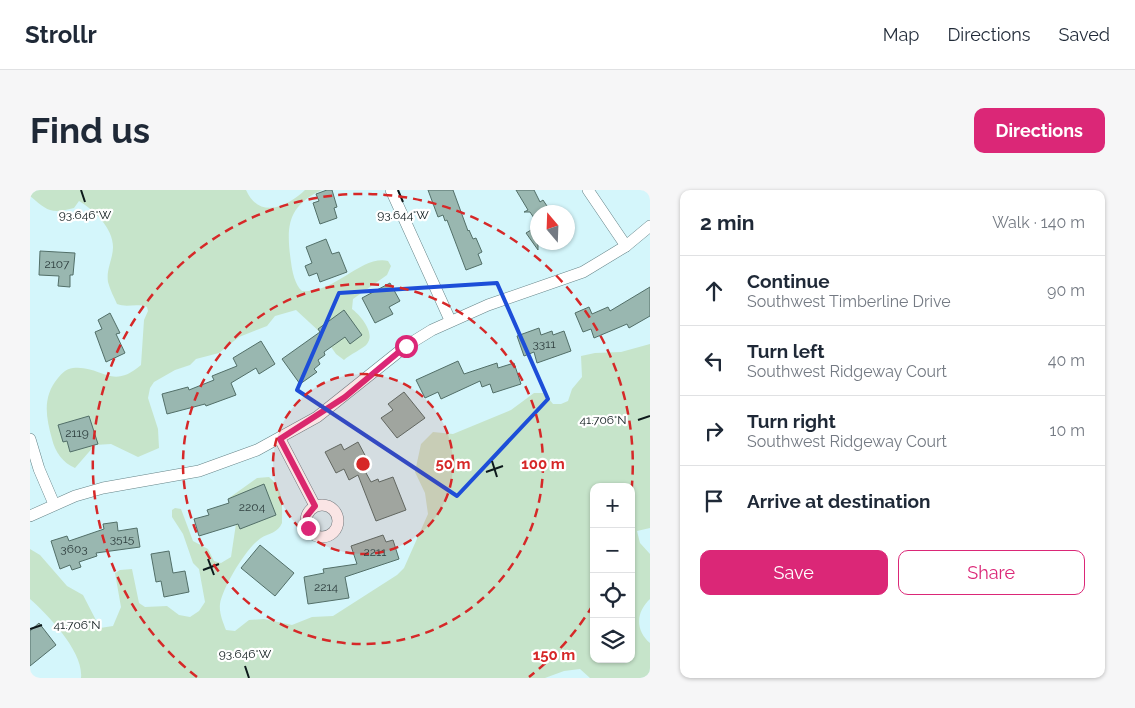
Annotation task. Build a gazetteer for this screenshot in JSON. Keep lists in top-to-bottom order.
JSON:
{
  "house_numbers": [
    "2107",
    "3311",
    "2119",
    "2204",
    "3515",
    "3603",
    "2211",
    "2214"
  ],
  "north": "top",
  "page": {
    "header": "Strollr",
    "nav": ["Map", "Directions", "Saved"],
    "buttons": [
      "Directions",
      ["Save", "Share"]
    ],
    "title": "Find us",
    "heading": ["2 min", "Walk · 140 m"],
    "list": [
      ["Continue", "Southwest Timberline Drive", "90 m"],
      ["Turn left", "Southwest Ridgeway Court", "40 m"],
      ["Turn right", "Southwest Ridgeway Court", "10 m"],
      "Arrive at destination"
    ],
    "map_buttons": ["+", "−"]
  },
  "coordinates": ["93.646°W", "93.644°W", "41.706°N"],
  "rings": ["50 m", "100 m", "150 m"]
}
